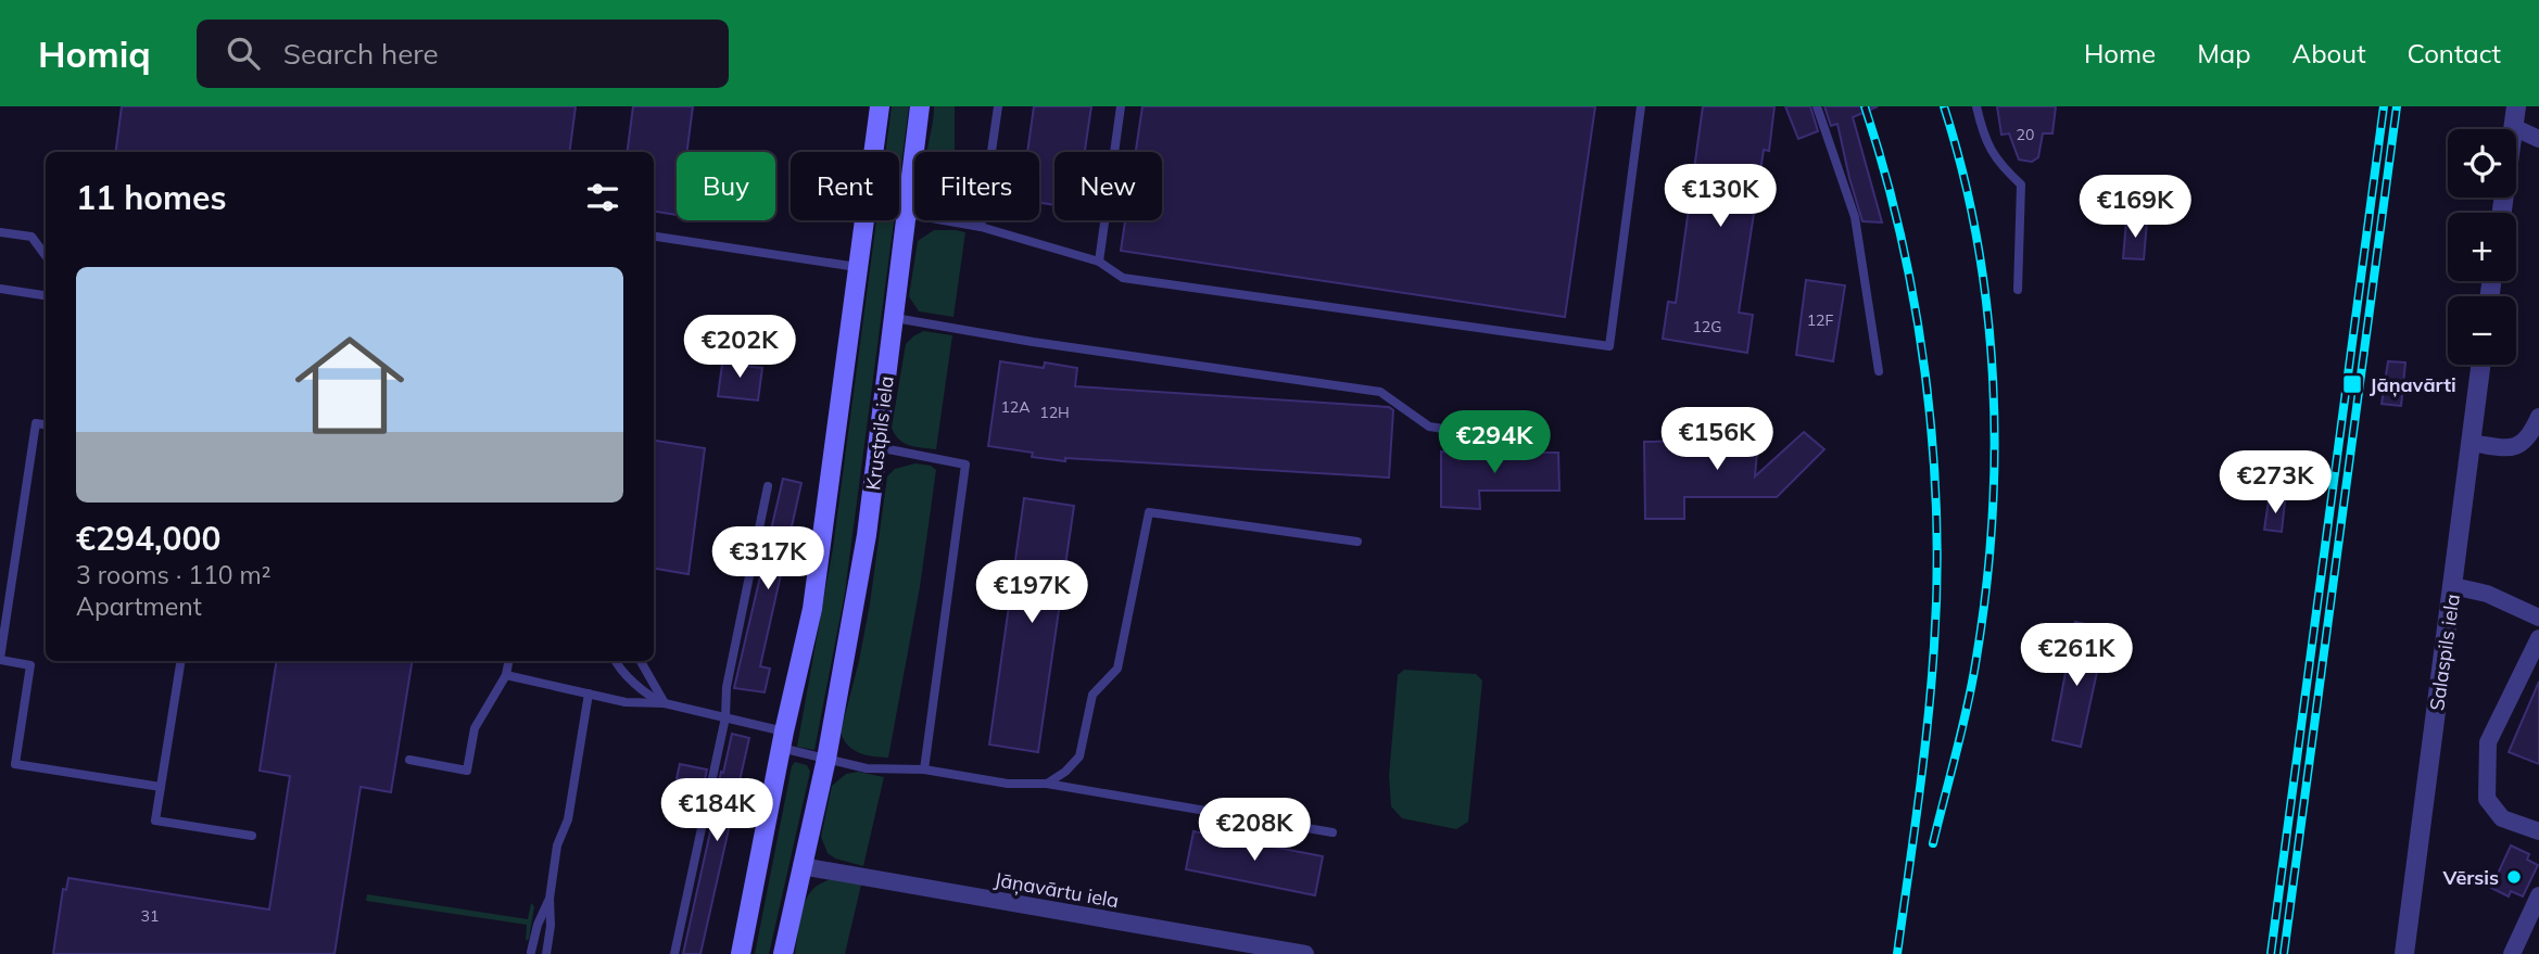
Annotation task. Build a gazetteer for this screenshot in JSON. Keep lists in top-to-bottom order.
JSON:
{
  "streets": {
    "main road": ["Krustpils iela"],
    "street": ["Salaspils iela", "Jāņavārtu iela"]
  },
  "crossings": [
    ["Krustpils iela", "Jāņavārtu iela"]
  ],
  "places": {
    "transit": ["Jāņavārti"],
    "other": ["Vērsis"]
  },
  "house_numbers": [
    "20",
    "12F",
    "12G",
    "12A",
    "12H",
    "31"
  ],
  "page": {
    "header": "Homiq",
    "search": "Search here",
    "nav": [
      "Home",
      "Map",
      "About",
      "Contact"
    ],
    "map_buttons": ["+", "−"],
    "chip": [
      "Buy",
      "Rent",
      "Filters",
      "New"
    ],
    "heading": "11 homes",
    "price": [
      "€130K",
      "€169K",
      "€202K",
      "€156K",
      "€294K",
      "€273K",
      "€317K",
      "€197K",
      "€261K",
      "€184K",
      "€208K"
    ],
    "list": [
      {
        "name": "€294,000",
        "note": "3 rooms · 110 m² · Apartment"
      }
    ]
  }
}
